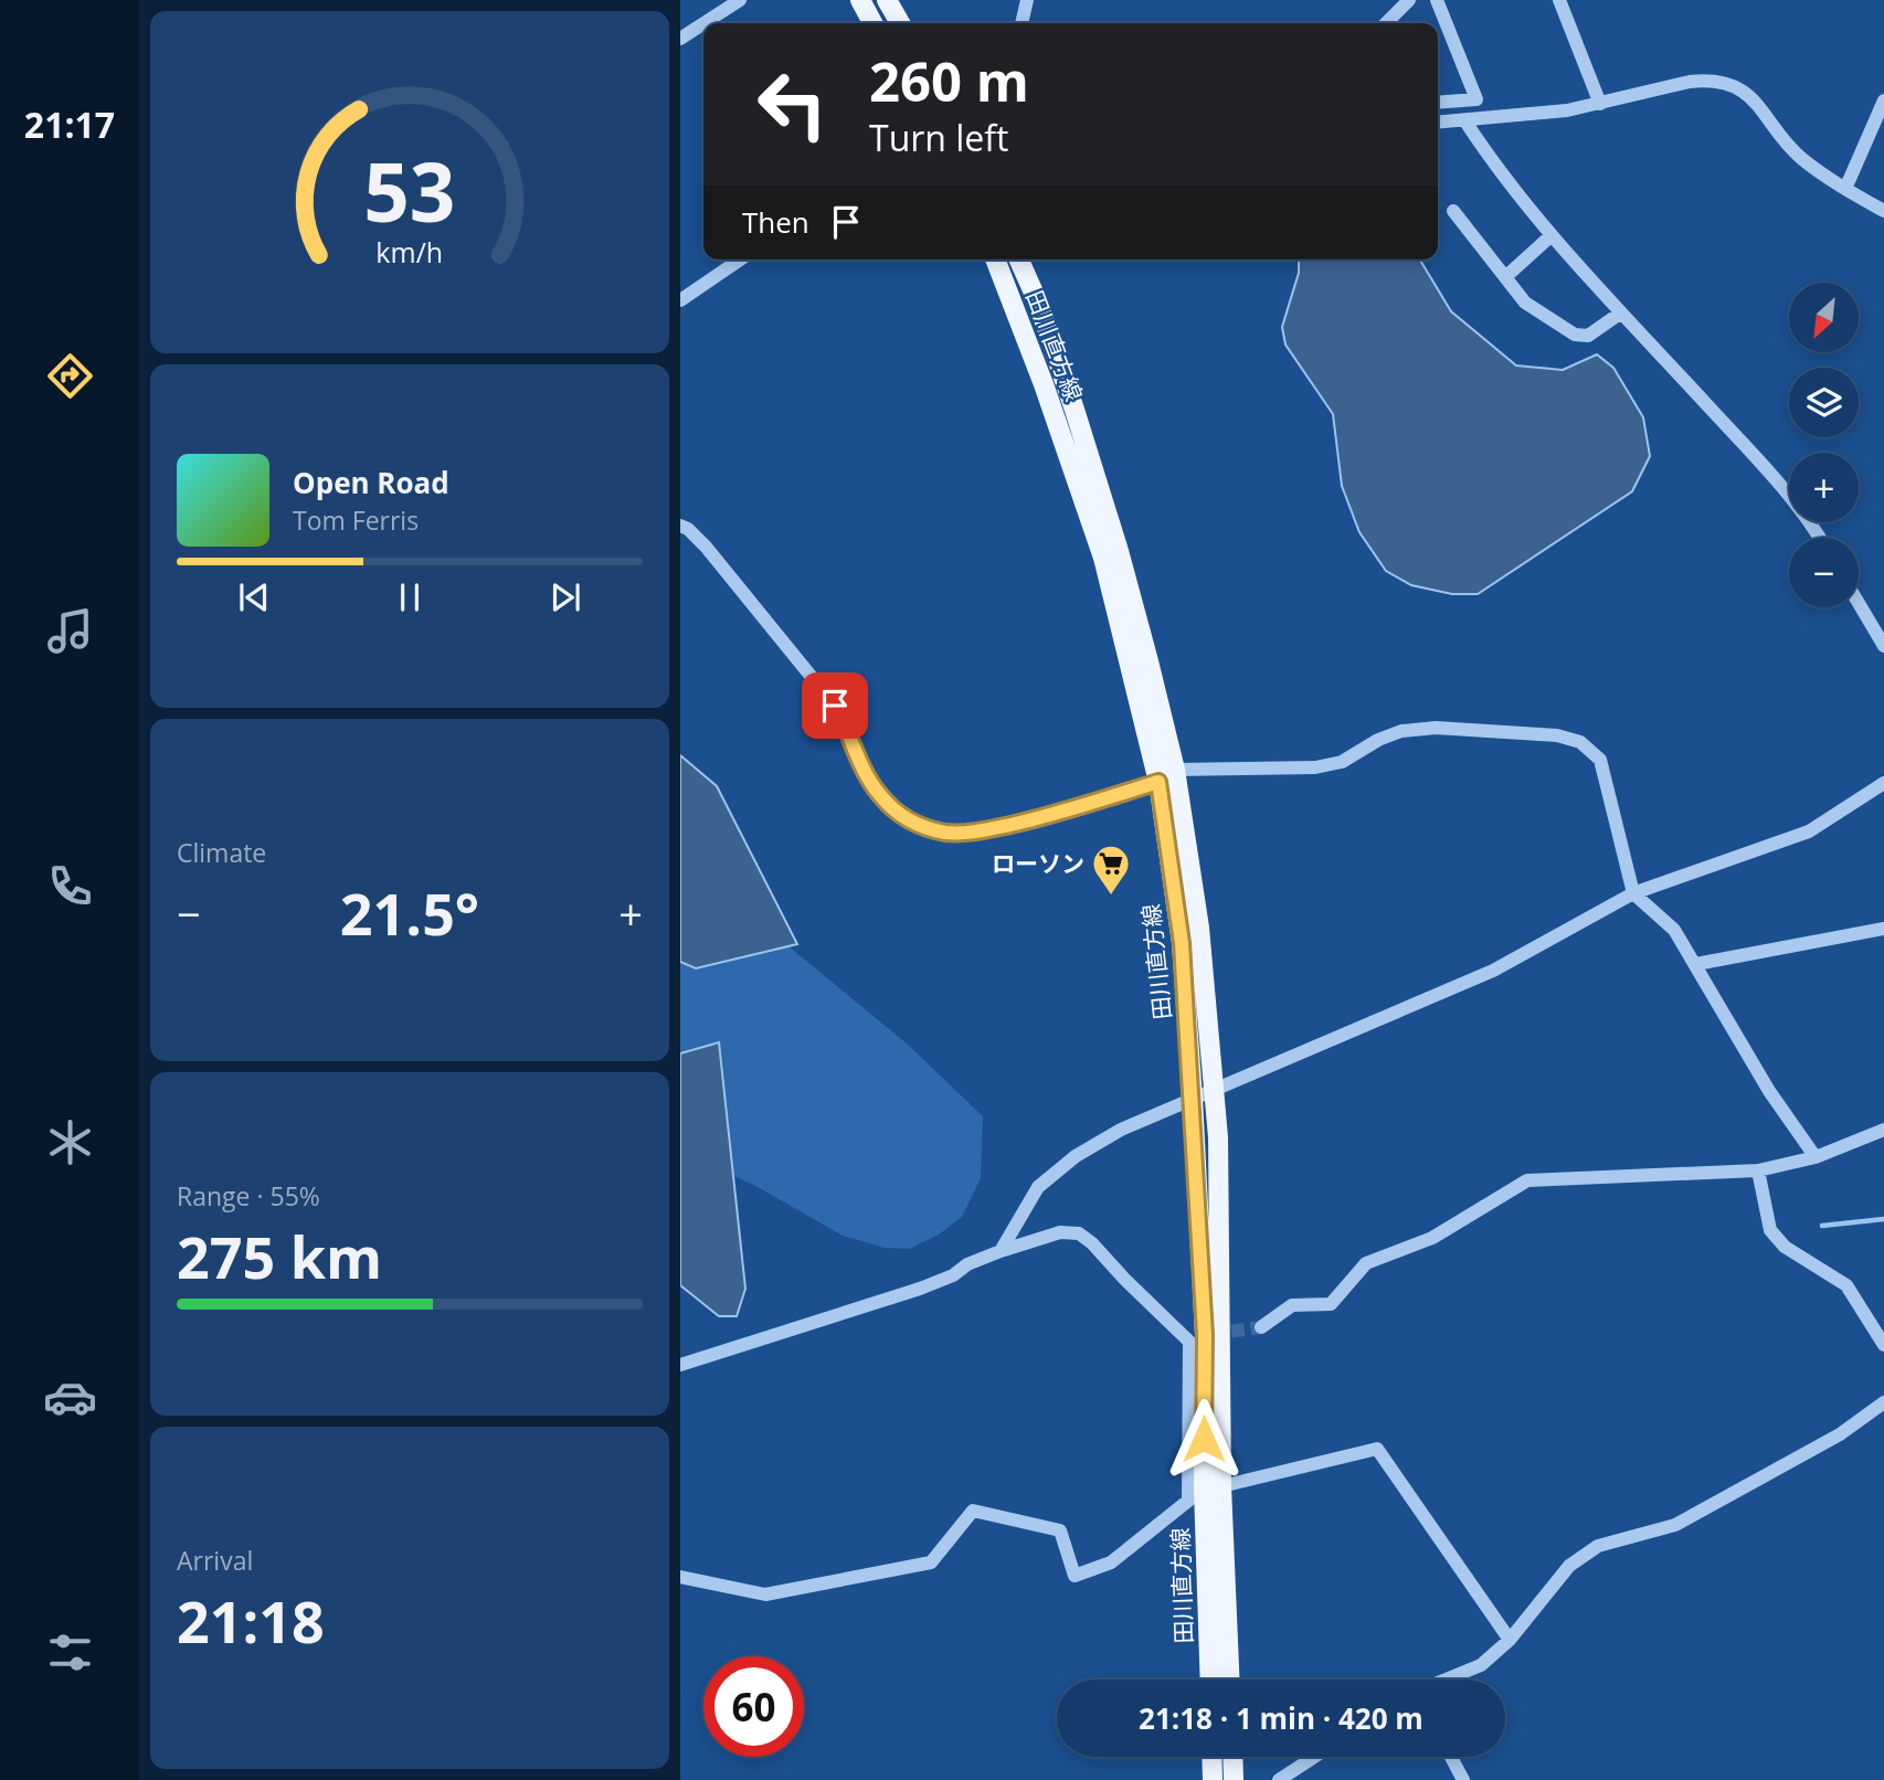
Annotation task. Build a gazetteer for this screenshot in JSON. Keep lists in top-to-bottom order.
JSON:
{
  "streets": {
    "main road": ["田川直方線"]
  },
  "places": {
    "supermarket": ["ローソン"]
  },
  "north": "bottom left",
  "page": {
    "tabs": "21:17",
    "turn": ["260 m", "Turn left"],
    "then": "Then",
    "map_buttons": ["+", "−"],
    "song": ["Open Road", "Tom Ferris"],
    "tile": [
      "Climate",
      ["Range · 55%", "275 km"],
      ["Arrival", "21:18"]
    ],
    "heat": ["−", "21.5°", "+"],
    "limit": "60",
    "trip": "21:18 · 1 min · 420 m",
    "gauge": ["53", "km/h"]
  }
}
